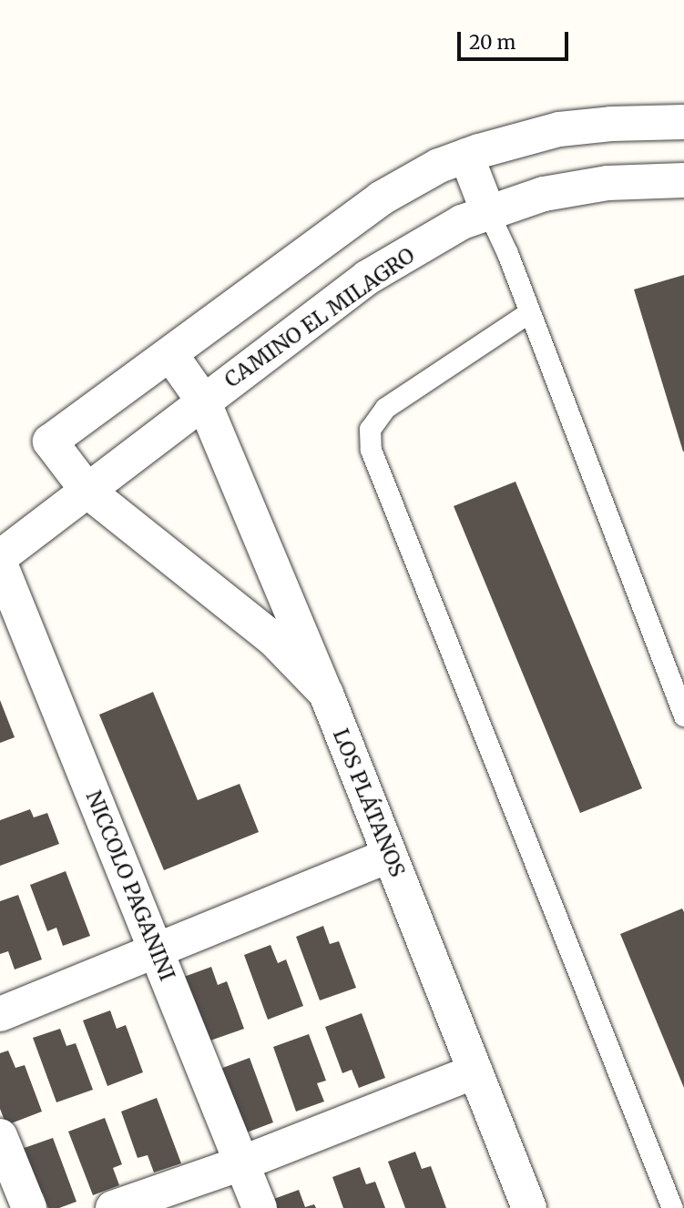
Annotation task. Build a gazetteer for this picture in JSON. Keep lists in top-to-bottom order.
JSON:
{
  "streets": {
    "street": ["CAMINO EL MILAGRO", "LOS PLÁTANOS", "NICCOLO PAGANINI"]
  },
  "crossings": [
    ["CAMINO EL MILAGRO", "LOS PLÁTANOS"]
  ],
  "scale_bar": "20 m"
}
